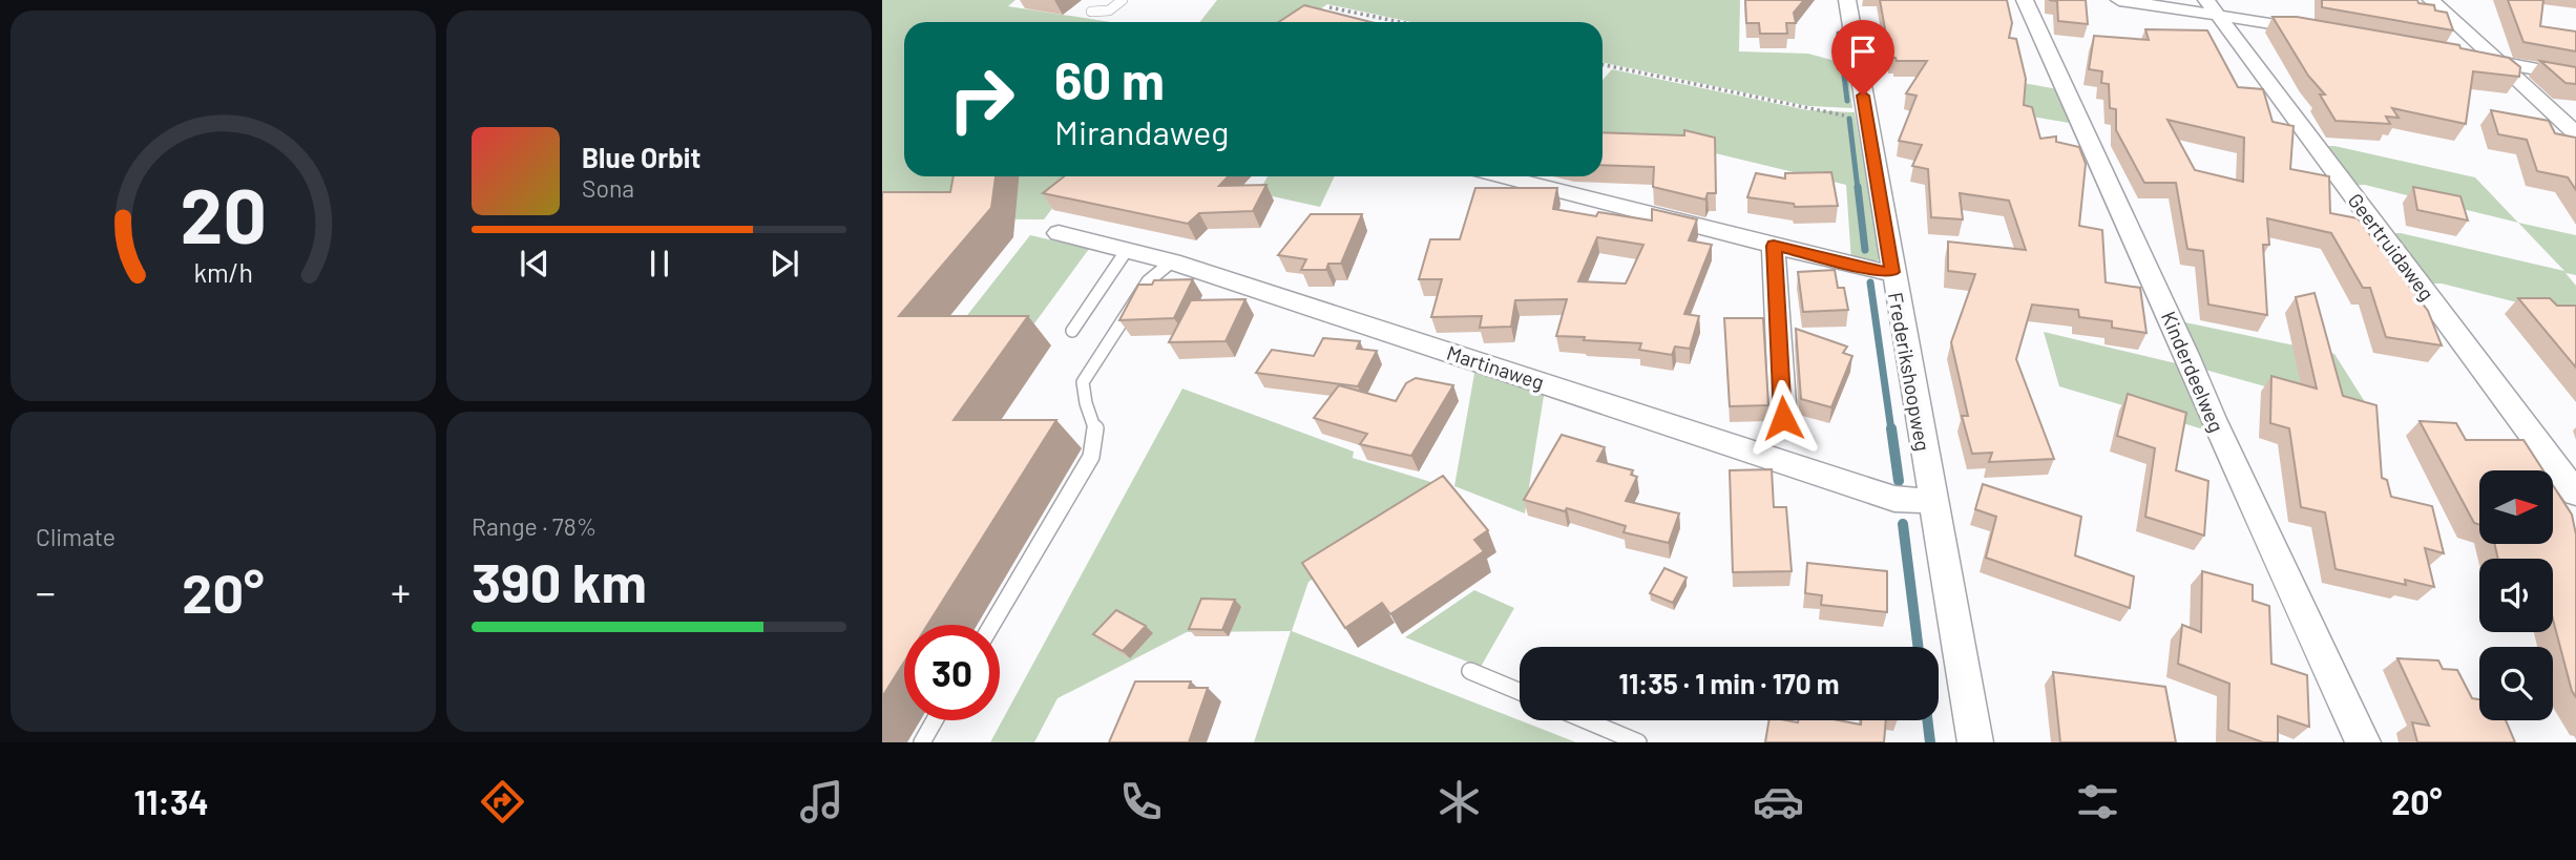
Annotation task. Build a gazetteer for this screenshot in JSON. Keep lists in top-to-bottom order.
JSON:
{
  "streets": {
    "street": [
      "Geertruidaweg",
      "Martinaweg",
      "Frederikshoopweg",
      "Kinderdeelweg"
    ]
  },
  "crossings": [
    ["Martinaweg", "Frederikshoopweg"]
  ],
  "north": "right",
  "page": {
    "turn": ["60 m", "Mirandaweg"],
    "song": ["Blue Orbit", "Sona"],
    "tile": [
      "Climate",
      ["Range · 78%", "390 km"]
    ],
    "heat": ["−", "20°", "+"],
    "limit": "30",
    "trip": "11:35 · 1 min · 170 m",
    "tabs": ["11:34", "20°"],
    "gauge": ["20", "km/h"]
  }
}
